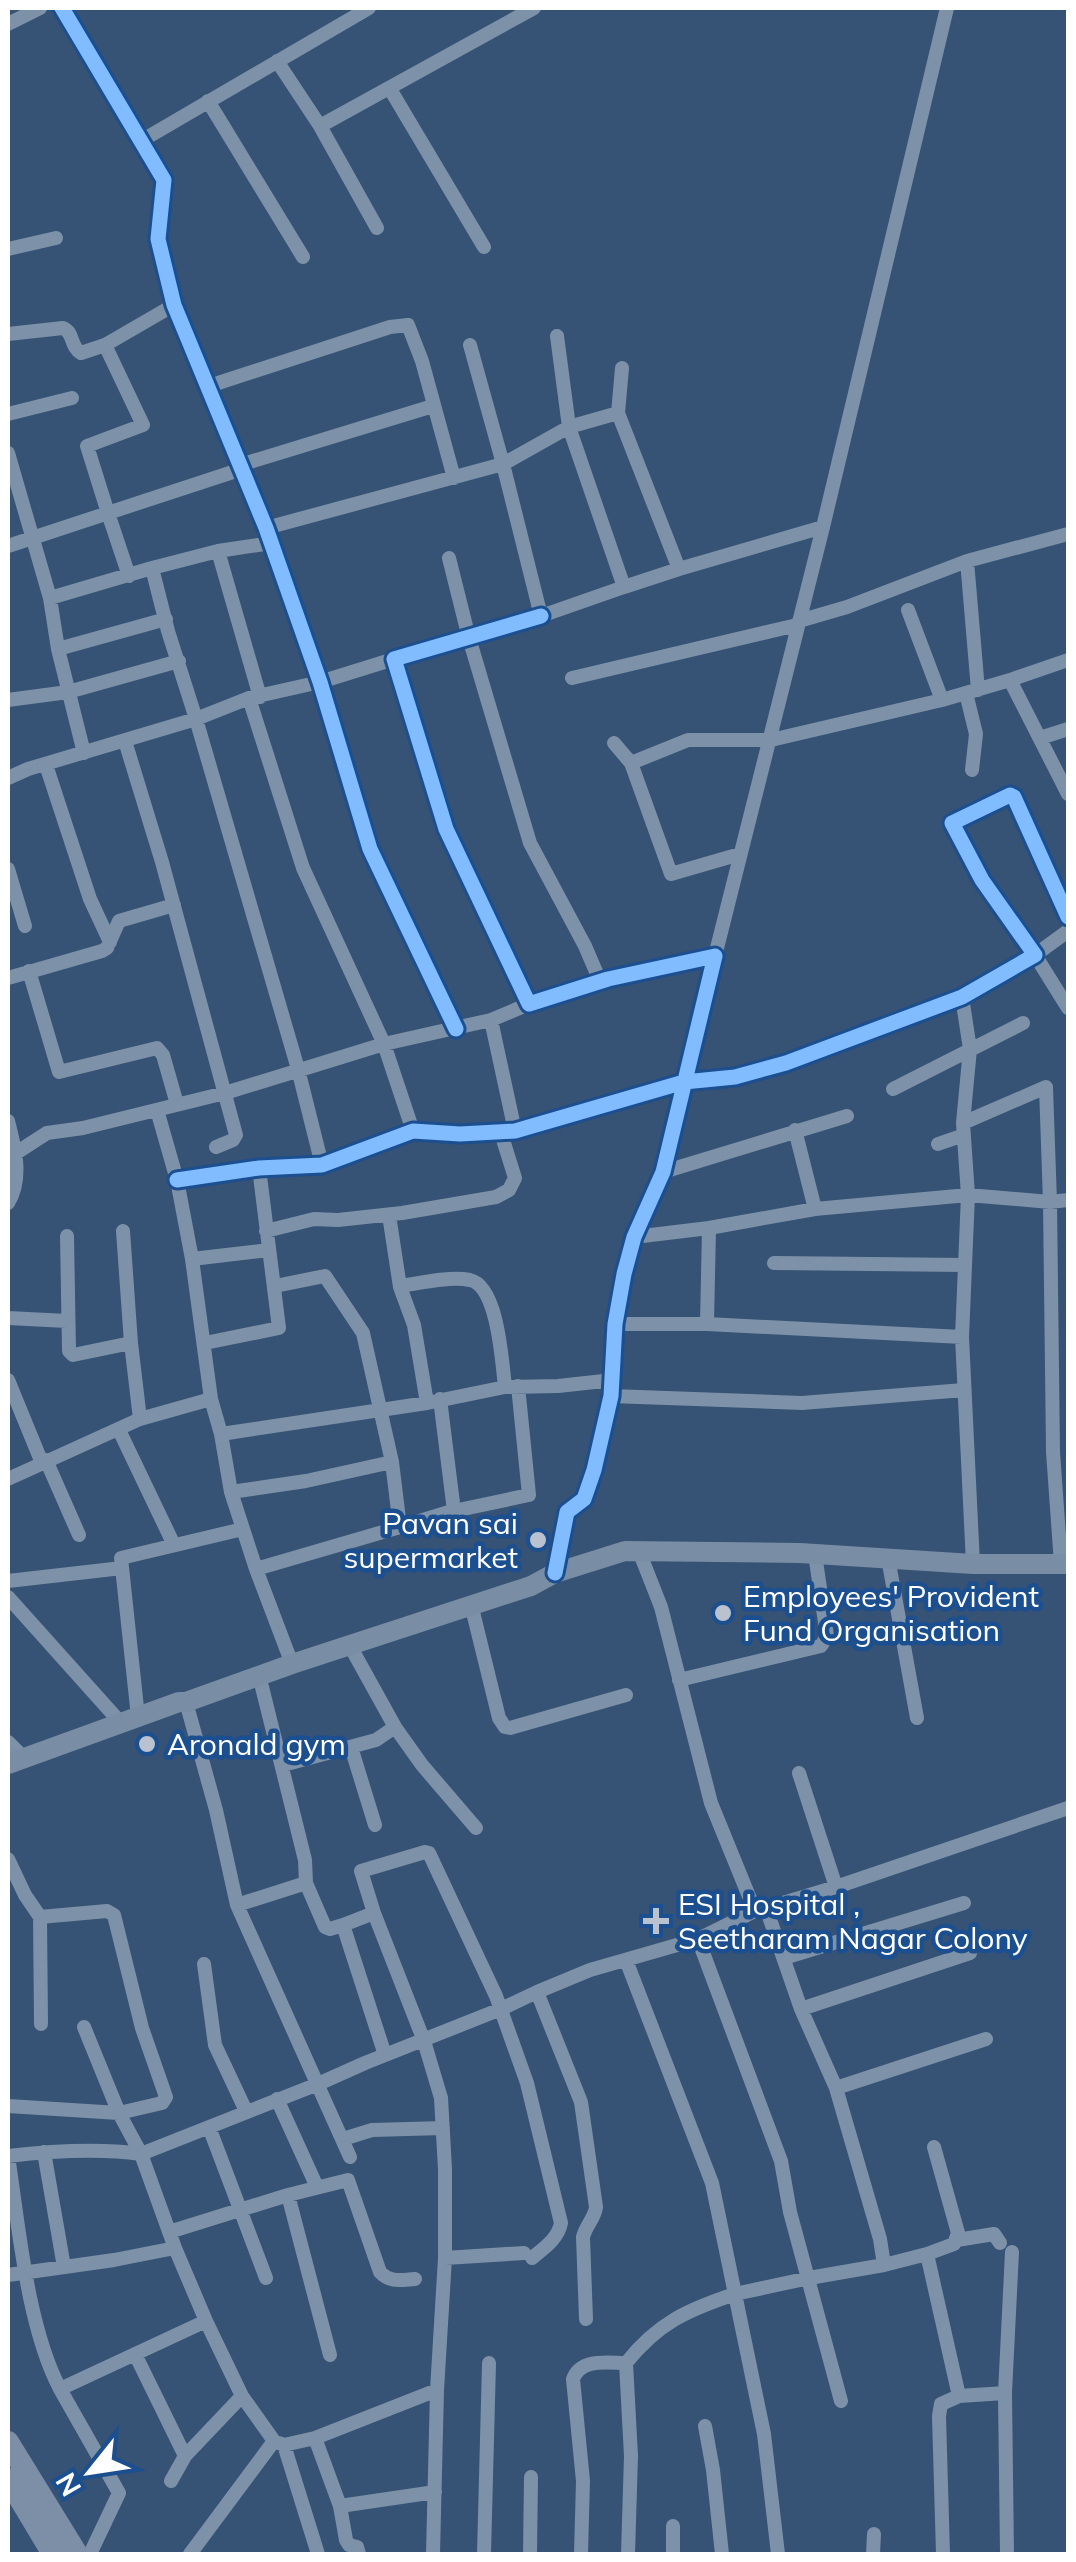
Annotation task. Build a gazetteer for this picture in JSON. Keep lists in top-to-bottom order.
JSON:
{
  "places": {
    "other": ["Pavan sai supermarket", "Employees' Provident Fund Organisation", "Aronald gym"],
    "health": ["ESI Hospital , Seetharam Nagar Colony"]
  },
  "north": "bottom left"
}
